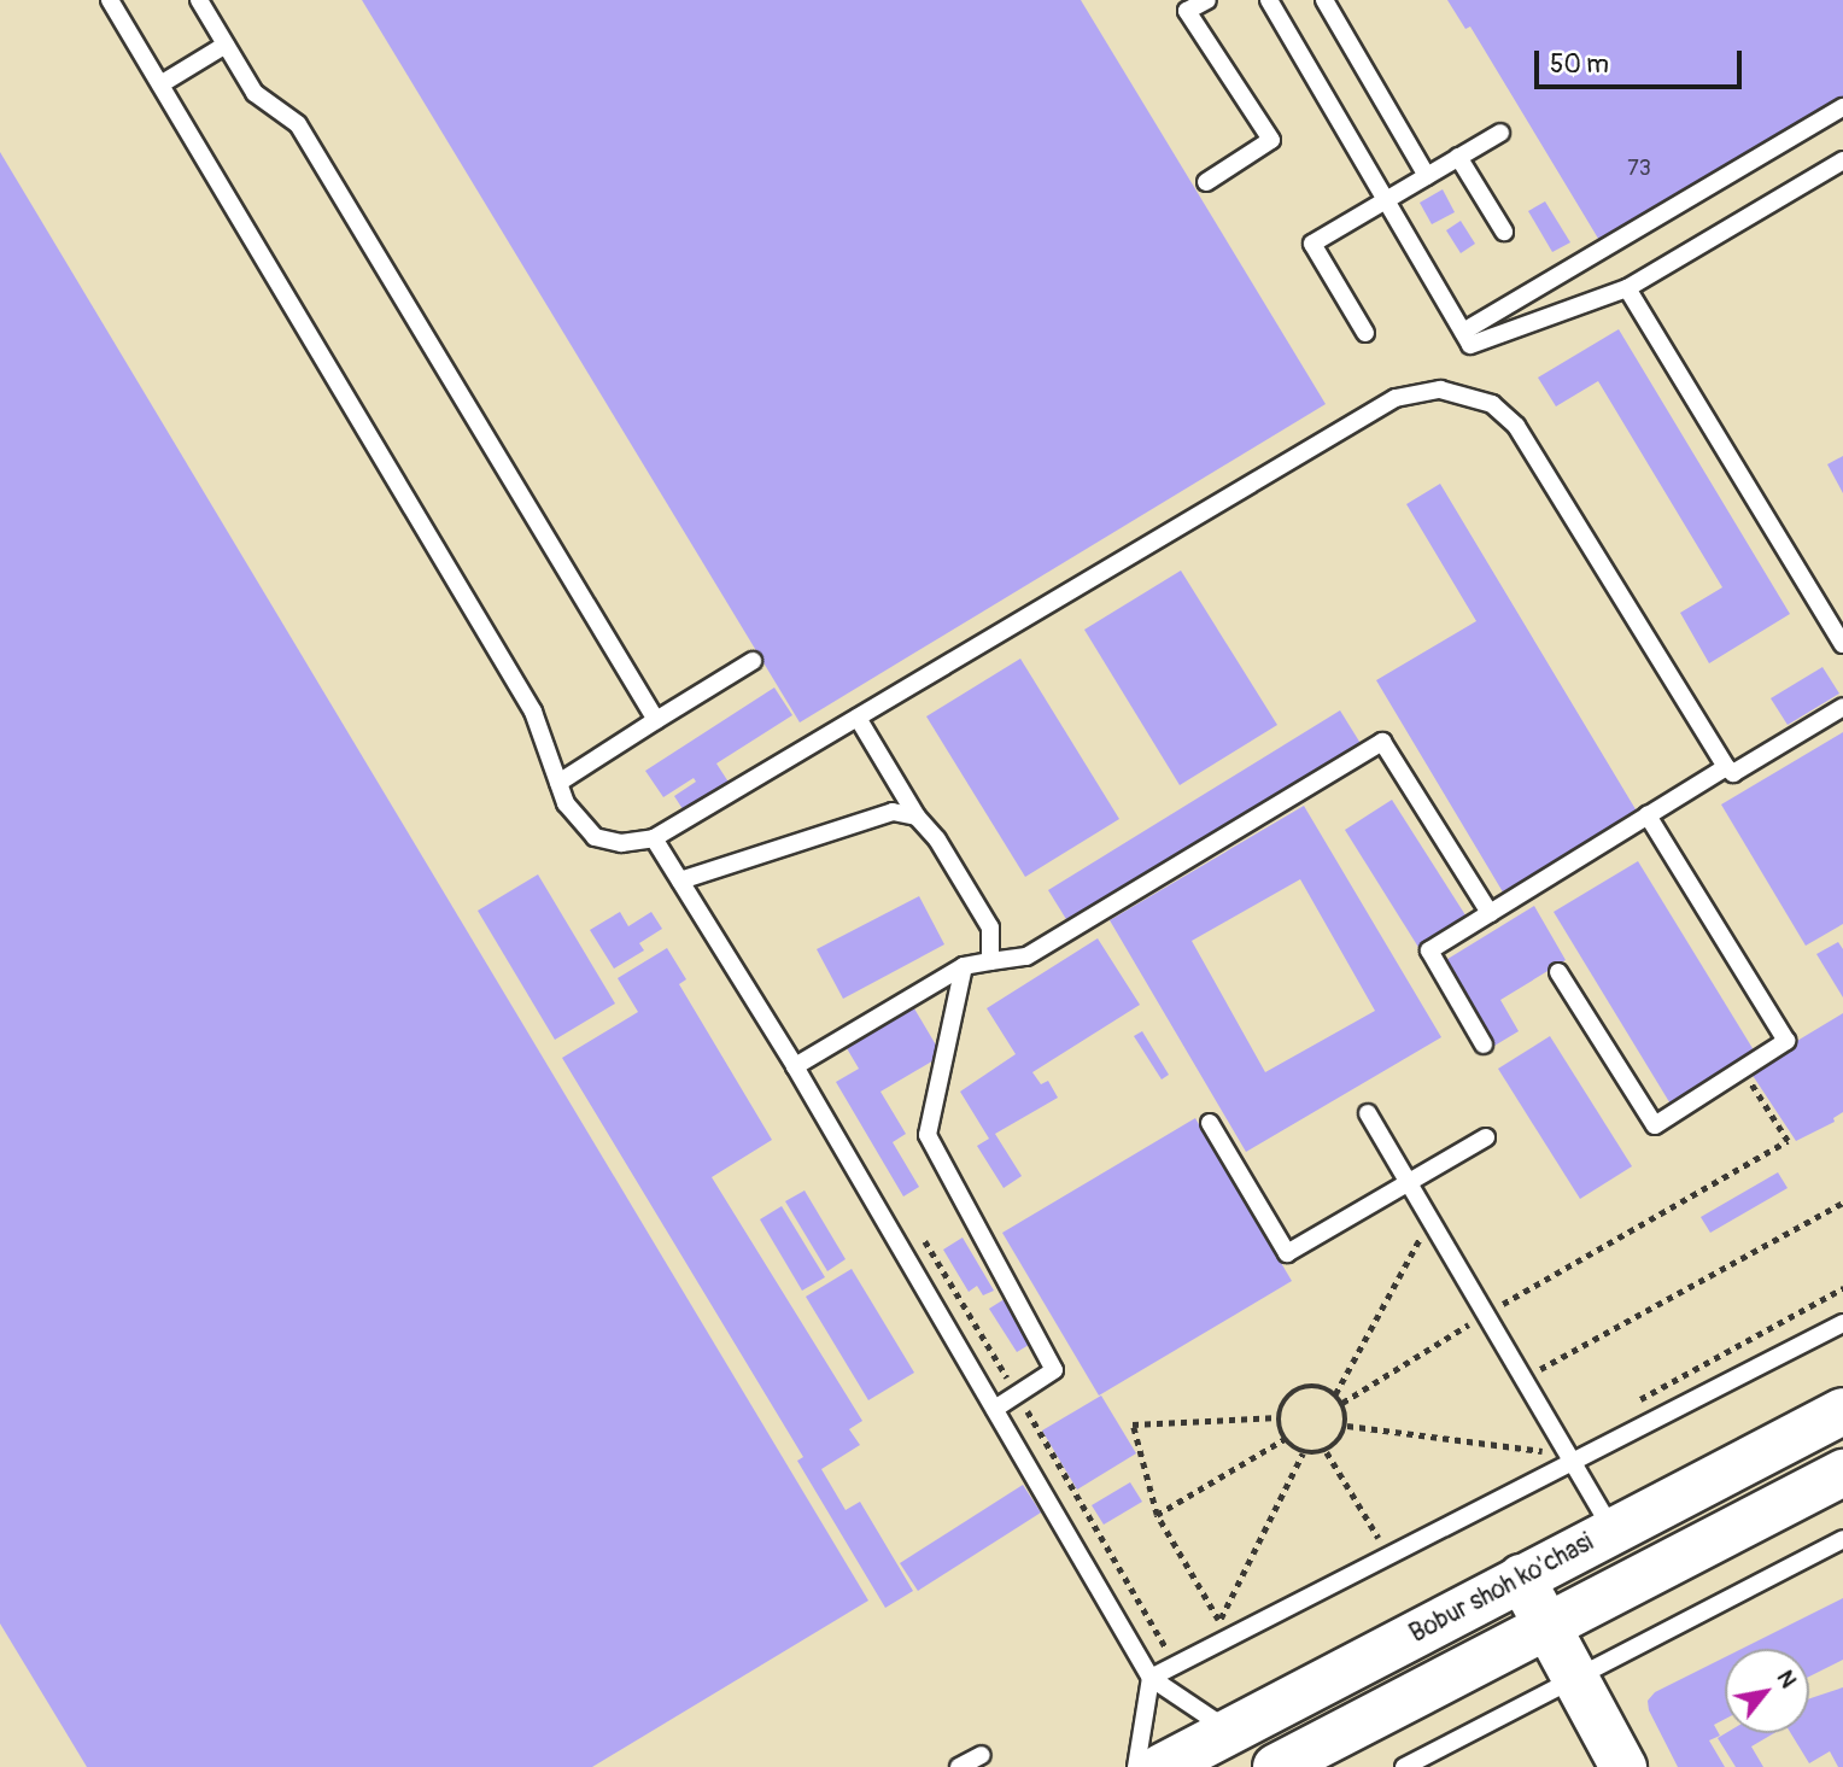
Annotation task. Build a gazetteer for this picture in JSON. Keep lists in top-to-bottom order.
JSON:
{
  "streets": {
    "main road": ["Bobur shoh ko'chasi"]
  },
  "house_numbers": ["73"],
  "scale_bar": "50 m",
  "north": "top right"
}
